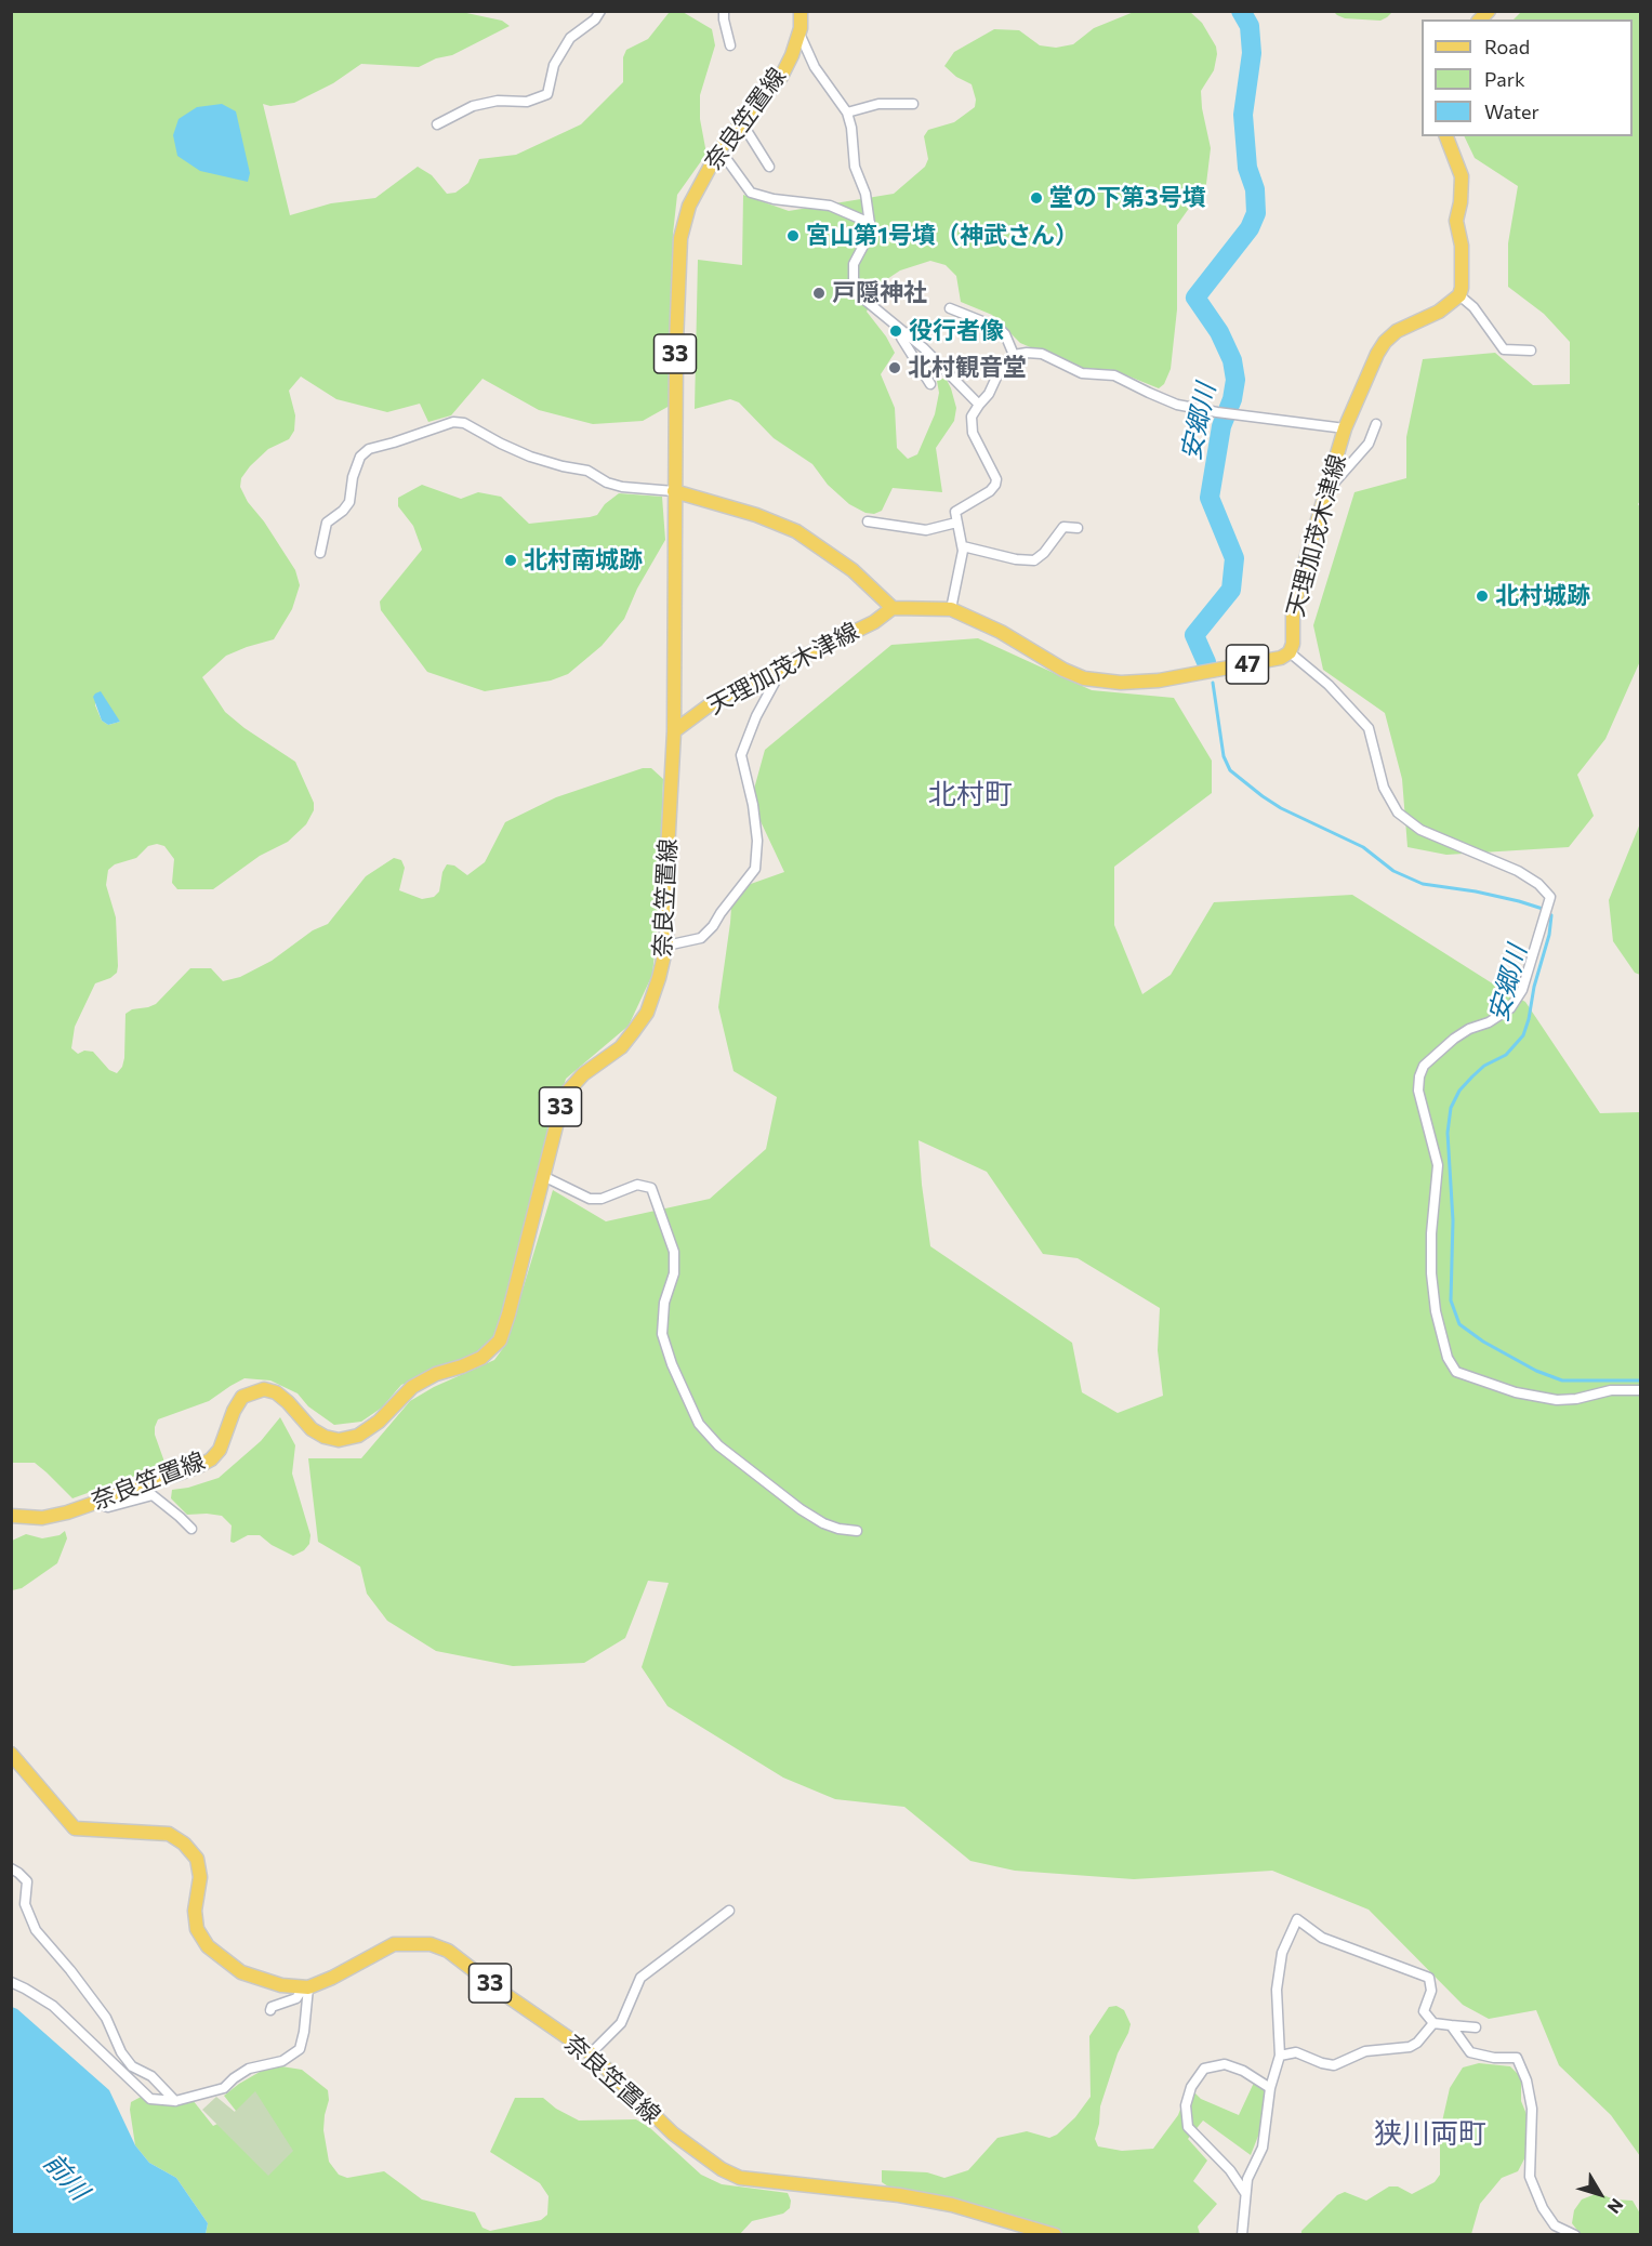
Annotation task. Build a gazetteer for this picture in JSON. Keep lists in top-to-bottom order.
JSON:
{
  "streets": {
    "main road": [
      "奈良笠置線",
      "33",
      "天理加茂木津線",
      "47"
    ]
  },
  "crossings": [
    ["奈良笠置線", "天理加茂木津線"],
    ["天理加茂木津線", "47"]
  ],
  "districts": ["北村町", "狭川両町"],
  "water": ["安郷川", "前川"],
  "places": [
    "堂の下第3号墳",
    "宮山第1号墳（神武さん）",
    "戸隠神社",
    "役行者像",
    "北村観音堂",
    "北村南城跡",
    "北村城跡"
  ],
  "legend": ["Road", "Park", "Water"],
  "north": "bottom right"
}
